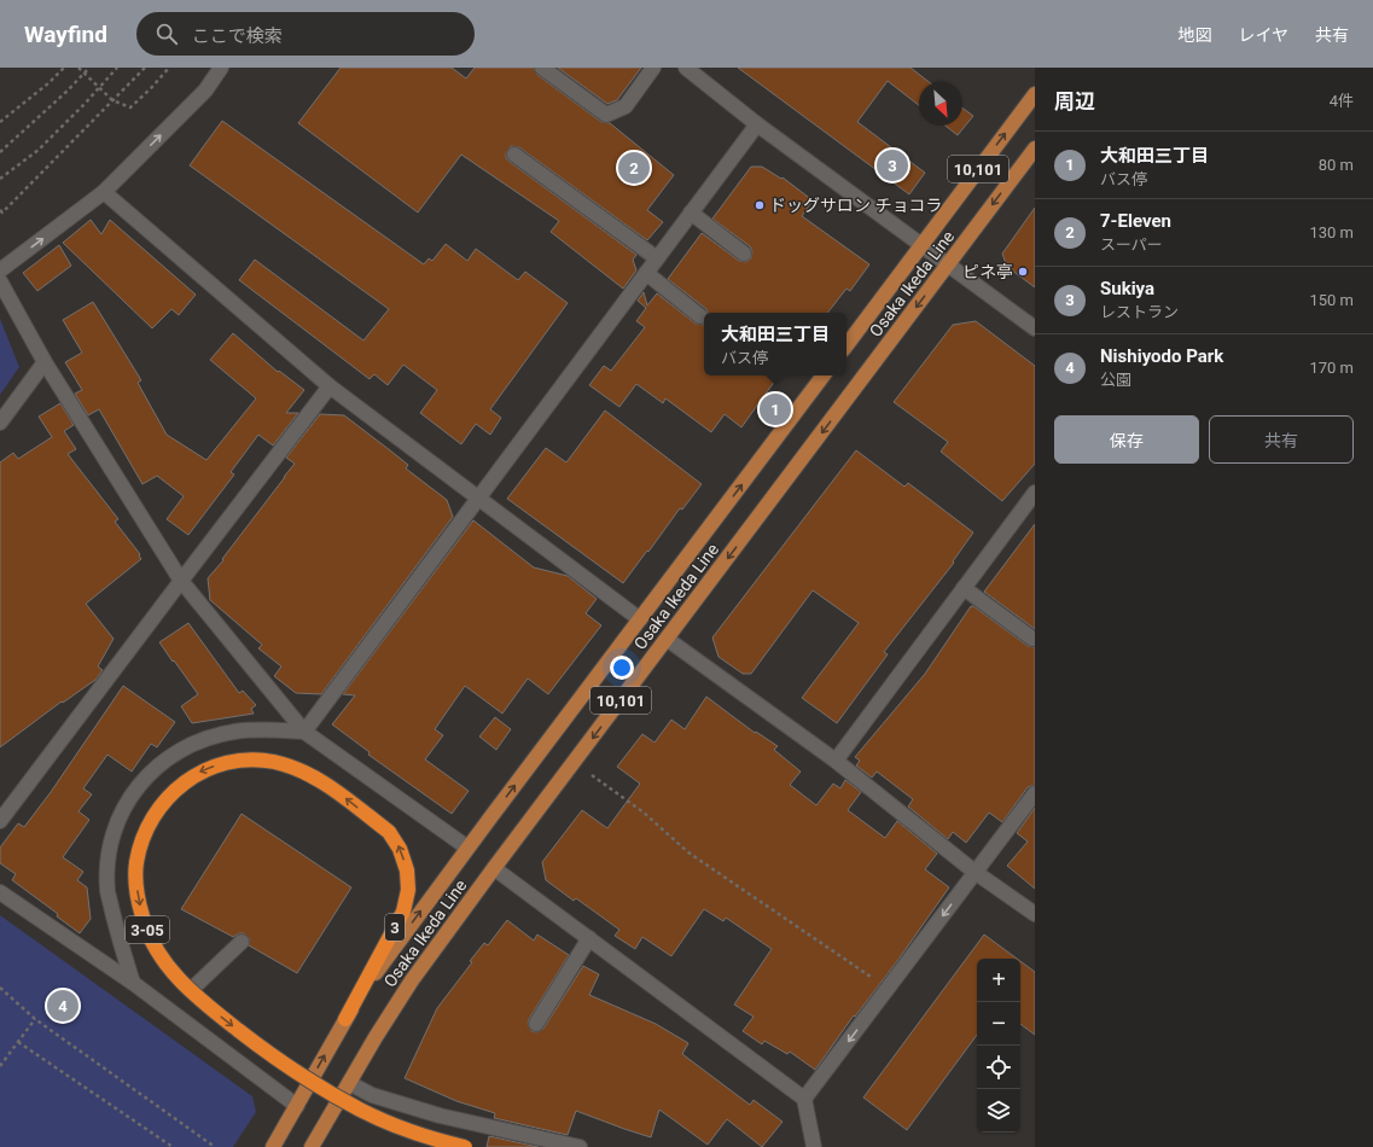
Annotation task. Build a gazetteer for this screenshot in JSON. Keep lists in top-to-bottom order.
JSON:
{
  "streets": {
    "highway": ["3", "3-05"],
    "main road": ["10,101", "Osaka Ikeda Line"]
  },
  "crossings": [
    ["Osaka Ikeda Line", "3"],
    ["3", "3-05"]
  ],
  "places": ["ドッグサロン チョコラ", "ピネ亭"],
  "north": "bottom right",
  "page": {
    "header": "Wayfind",
    "search": "ここで検索",
    "nav": ["地図", "レイヤ", "共有"],
    "heading": ["周辺", "4件"],
    "list": [
      {
        "mark": "1",
        "name": "大和田三丁目",
        "note": "バス停",
        "value": "80 m"
      },
      {
        "mark": "2",
        "name": "7-Eleven",
        "note": "スーパー",
        "value": "130 m"
      },
      {
        "mark": "3",
        "name": "Sukiya",
        "note": "レストラン",
        "value": "150 m"
      },
      {
        "mark": "4",
        "name": "Nishiyodo Park",
        "note": "公園",
        "value": "170 m"
      }
    ],
    "pins": [
      "3",
      "2",
      "1",
      "4"
    ],
    "popup": ["大和田三丁目", "バス停"],
    "buttons": ["保存", "共有"],
    "map_buttons": ["+", "−"]
  }
}
